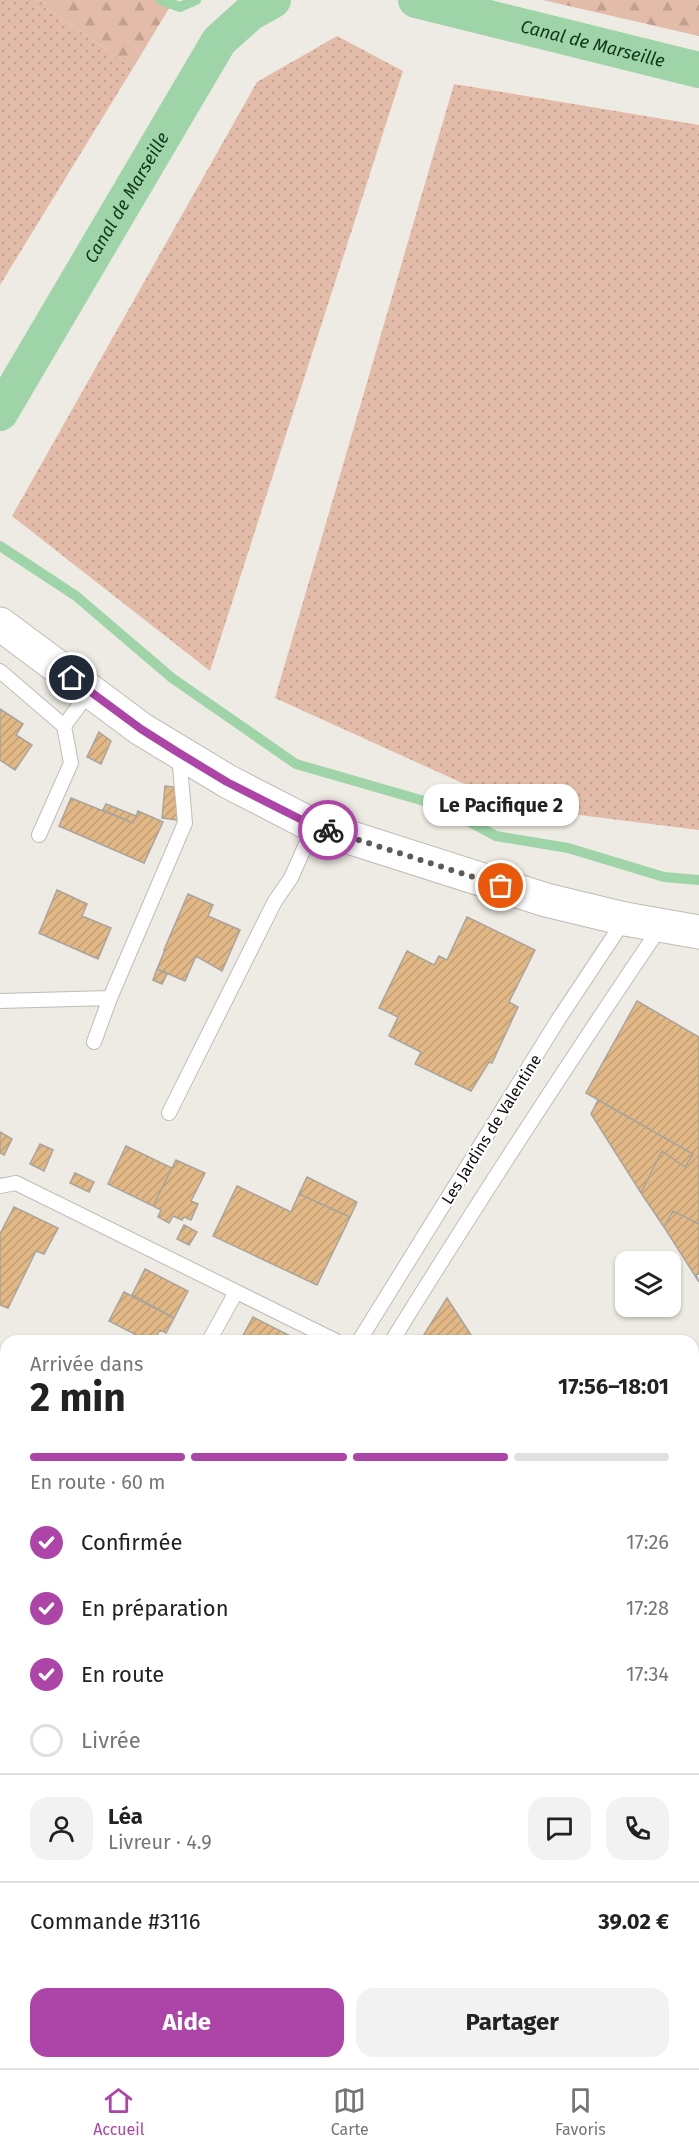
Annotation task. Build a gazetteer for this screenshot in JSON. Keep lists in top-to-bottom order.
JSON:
{
  "streets": {
    "lane": ["Les Jardins de Valentine"]
  },
  "water": ["Canal de Marseille"],
  "places": ["Le Pacifique 2"],
  "page": {
    "bubble": "Le Pacifique 2",
    "heading": ["2 min", "Arrivée dans", "17:56–18:01"],
    "panel": [
      "Léa",
      "Livreur · 4.9",
      "Commande #3116",
      "39.02 €"
    ],
    "bar": "En route · 60 m",
    "list": [
      ["Confirmée", "17:26"],
      ["En préparation", "17:28"],
      ["En route", "17:34"],
      "Livrée"
    ],
    "buttons": ["Aide", "Partager"],
    "tabs": ["Accueil", "Carte", "Favoris"]
  }
}
